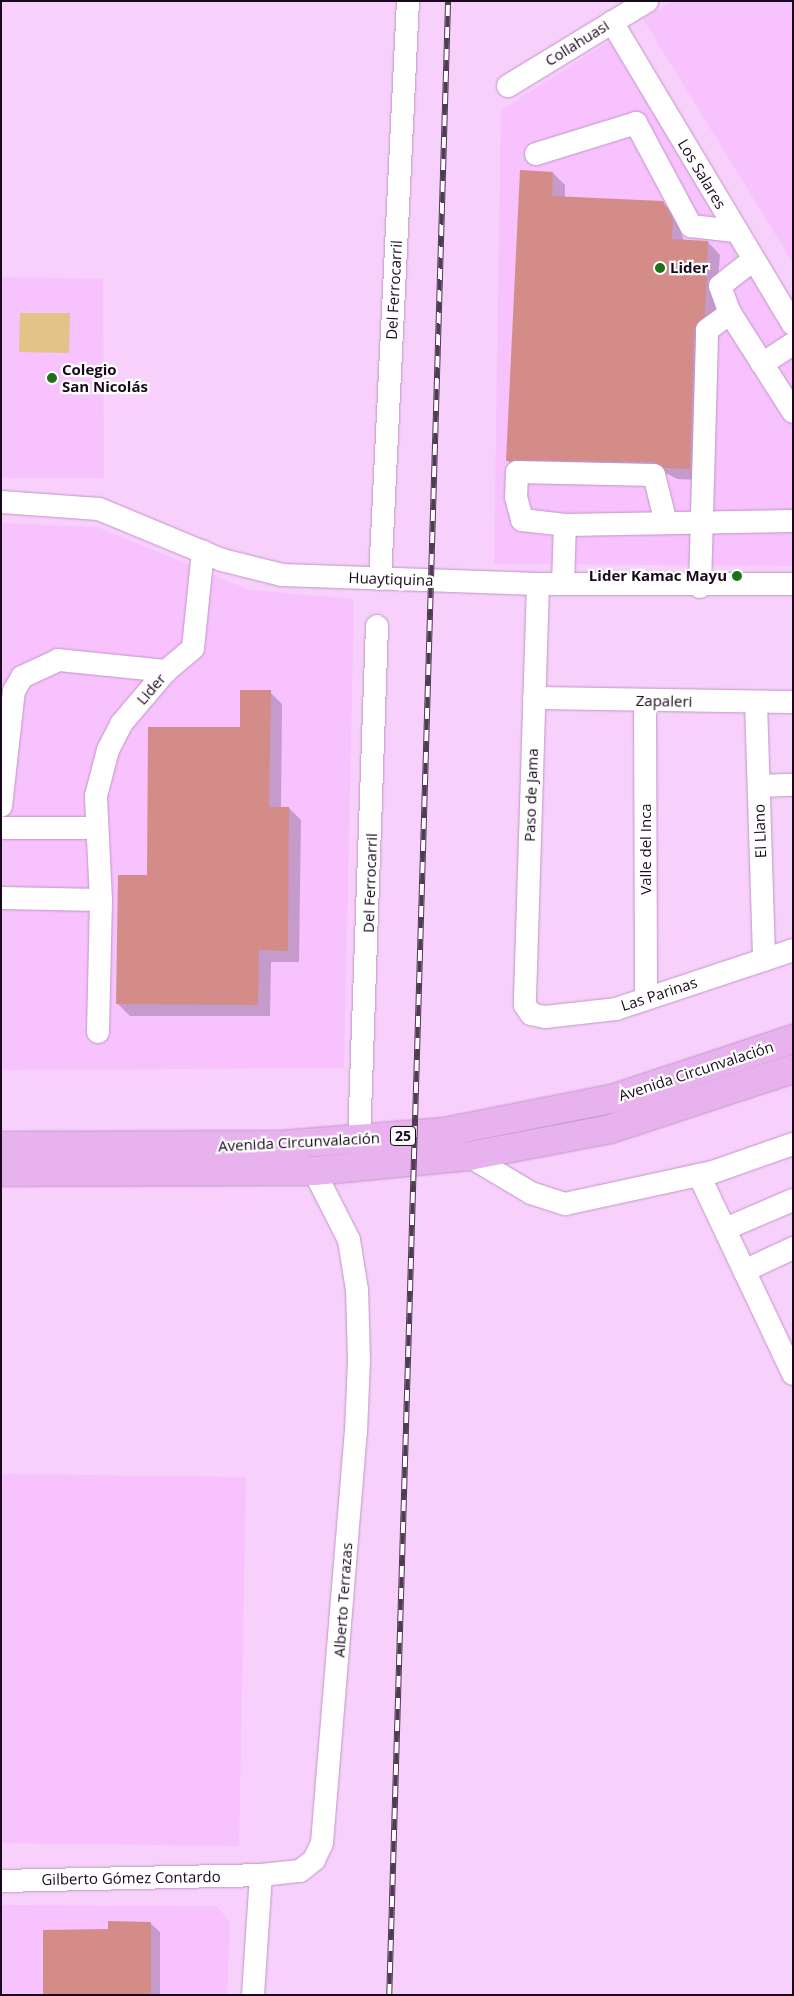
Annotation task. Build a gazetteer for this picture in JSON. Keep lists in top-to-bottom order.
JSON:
{
  "streets": {
    "highway": ["Avenida Circunvalación", "25"],
    "street": [
      "Collahuasi",
      "Los Salares",
      "Del Ferrocarril",
      "Huaytiquina",
      "Lider",
      "Zapaleri",
      "Paso de Jama",
      "El Llano",
      "Valle del Inca",
      "Las Parinas",
      "Alberto Terrazas",
      "Gilberto Gómez Contardo"
    ]
  },
  "crossings": [
    ["Collahuasi", "Los Salares"],
    ["Del Ferrocarril", "Huaytiquina"],
    ["Del Ferrocarril", "Avenida Circunvalación"],
    ["Huaytiquina", "Lider"],
    ["Huaytiquina", "Paso de Jama"],
    ["Zapaleri", "Paso de Jama"],
    ["Zapaleri", "El Llano"],
    ["Zapaleri", "Valle del Inca"],
    ["Paso de Jama", "Las Parinas"],
    ["El Llano", "Las Parinas"],
    ["Valle del Inca", "Las Parinas"],
    ["Avenida Circunvalación", "Alberto Terrazas"],
    ["Alberto Terrazas", "Gilberto Gómez Contardo"]
  ],
  "places": ["Lider", "Colegio San Nicolás", "Lider Kamac Mayu"]
}
